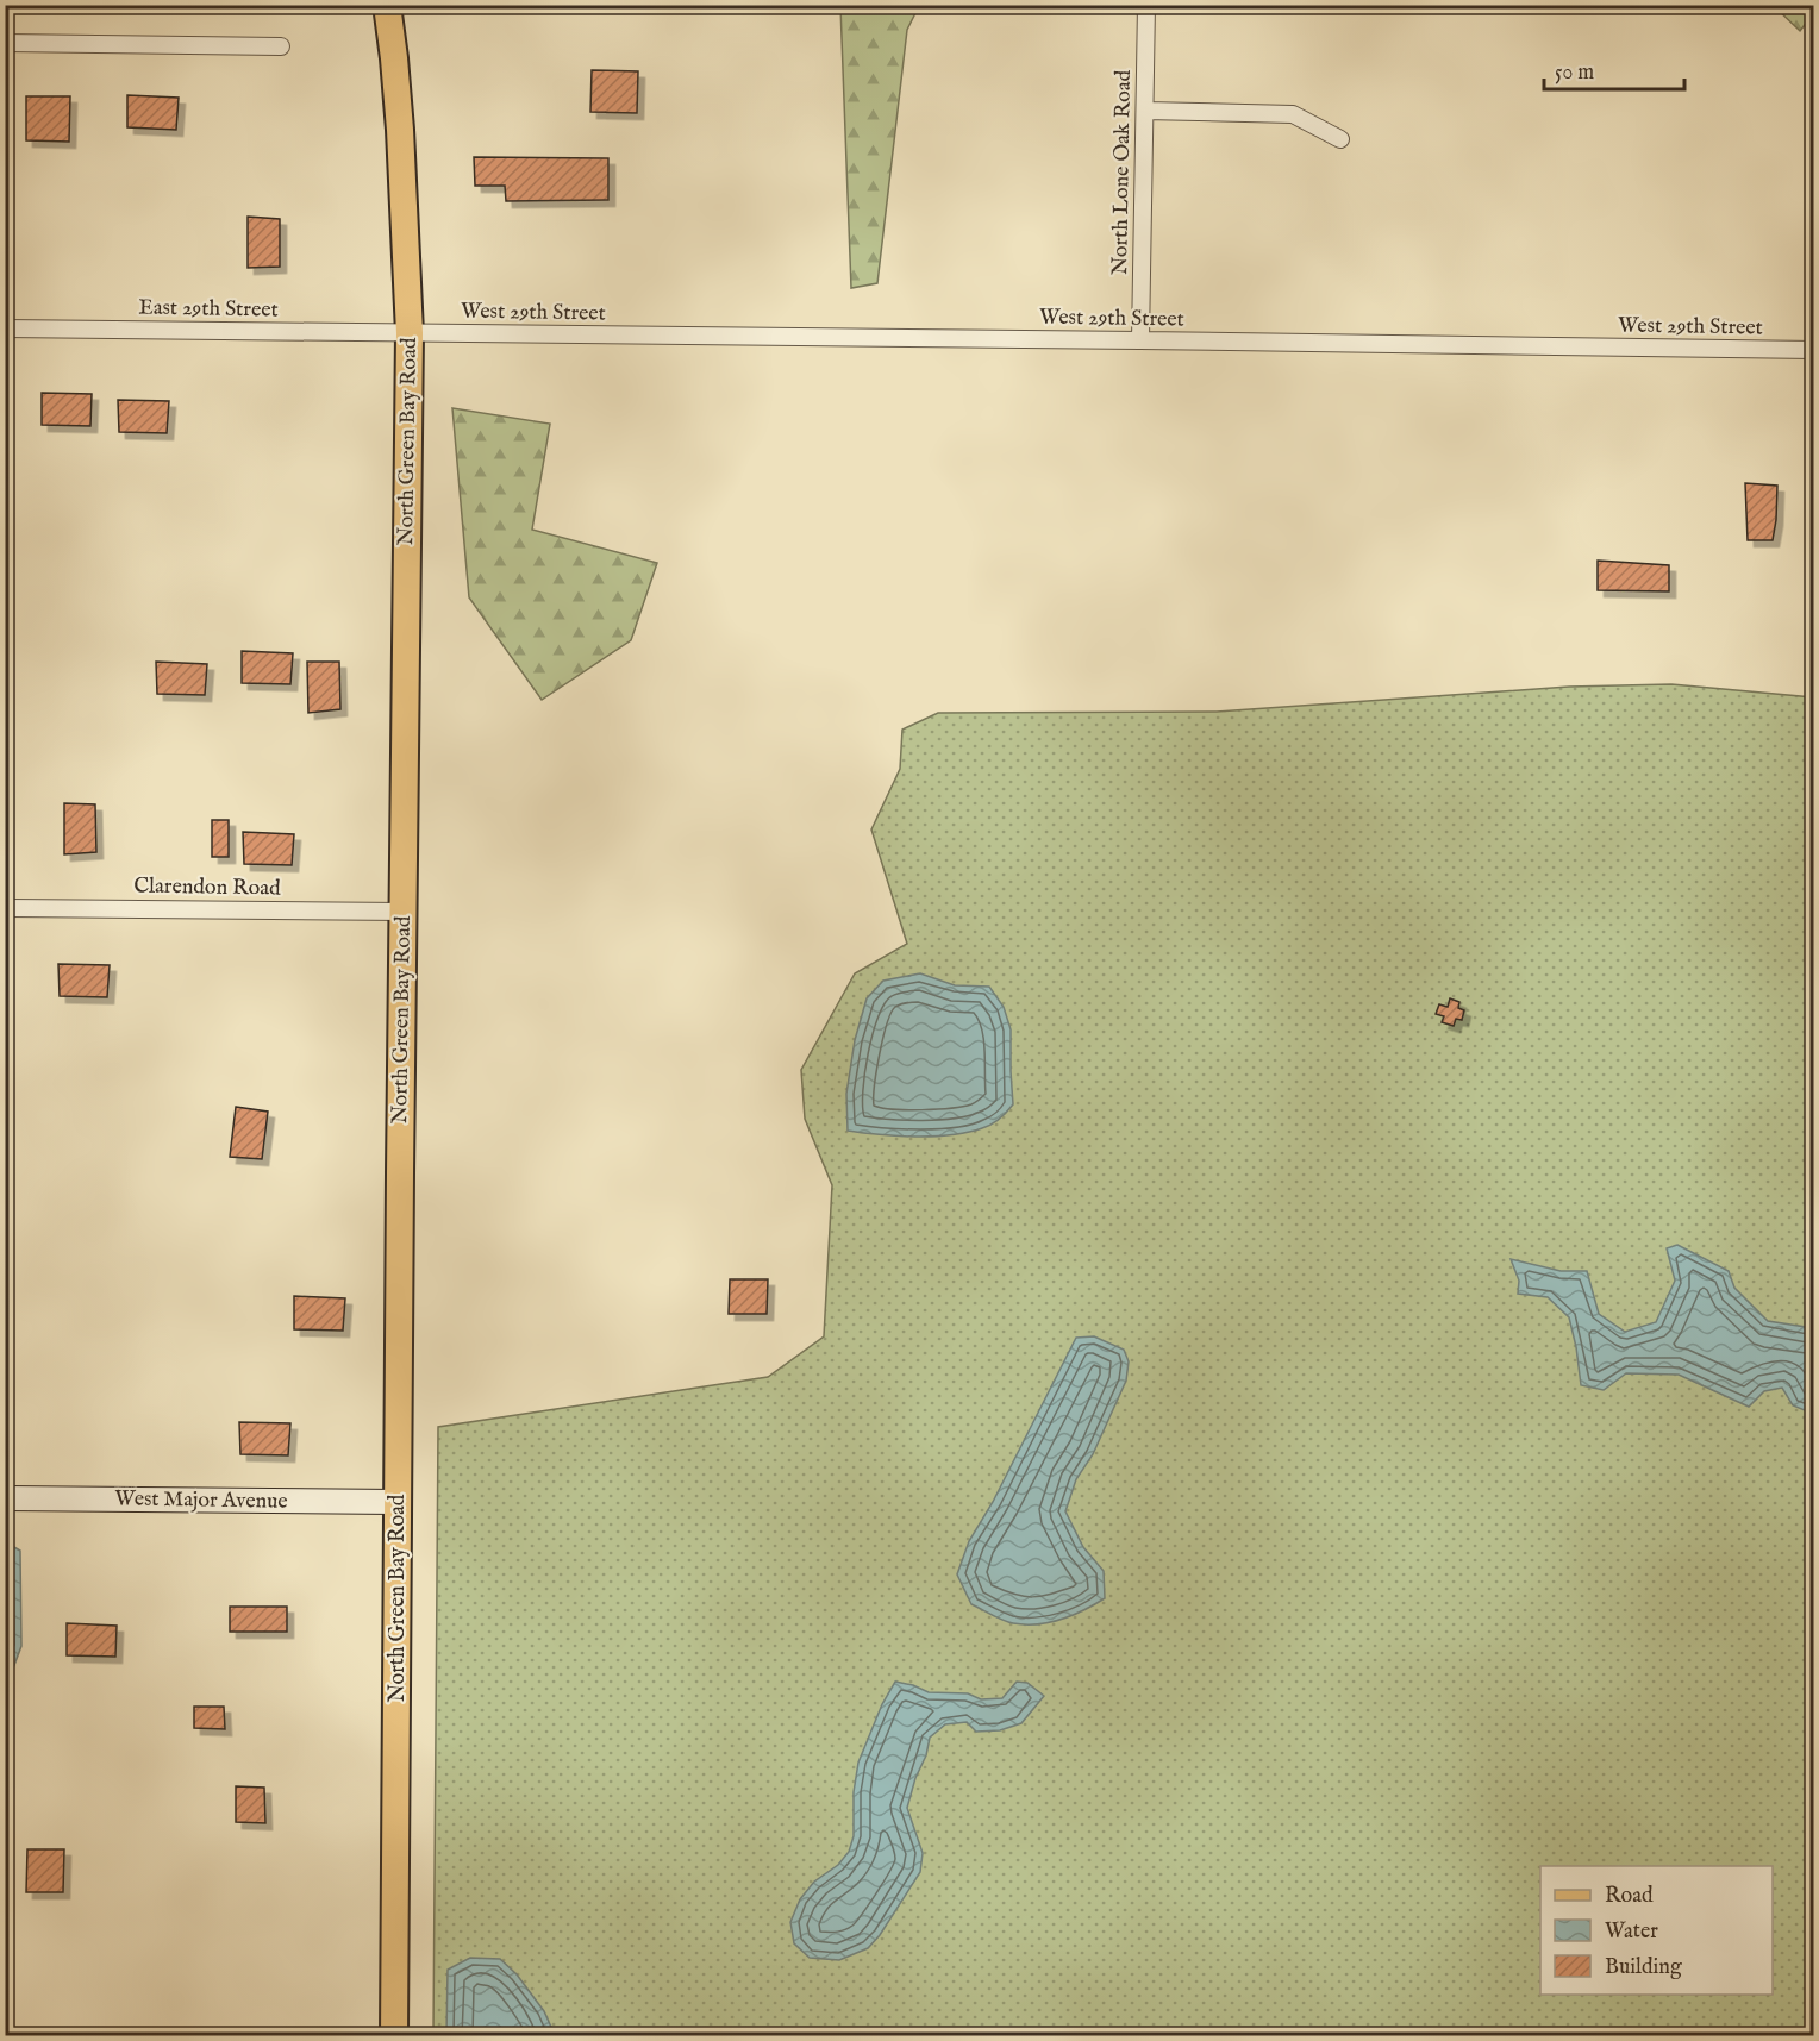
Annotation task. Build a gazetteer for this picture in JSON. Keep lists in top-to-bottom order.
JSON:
{
  "streets": {
    "main road": ["North Green Bay Road"],
    "street": [
      "North Lone Oak Road",
      "East 29th Street",
      "West 29th Street",
      "Clarendon Road",
      "West Major Avenue"
    ]
  },
  "crossings": [
    ["North Lone Oak Road", "West 29th Street"],
    ["East 29th Street", "West 29th Street"],
    ["East 29th Street", "North Green Bay Road"],
    ["West 29th Street", "North Green Bay Road"],
    ["North Green Bay Road", "Clarendon Road"],
    ["North Green Bay Road", "West Major Avenue"]
  ],
  "legend": ["Road", "Water", "Building"],
  "scale_bar": "50 m"
}
